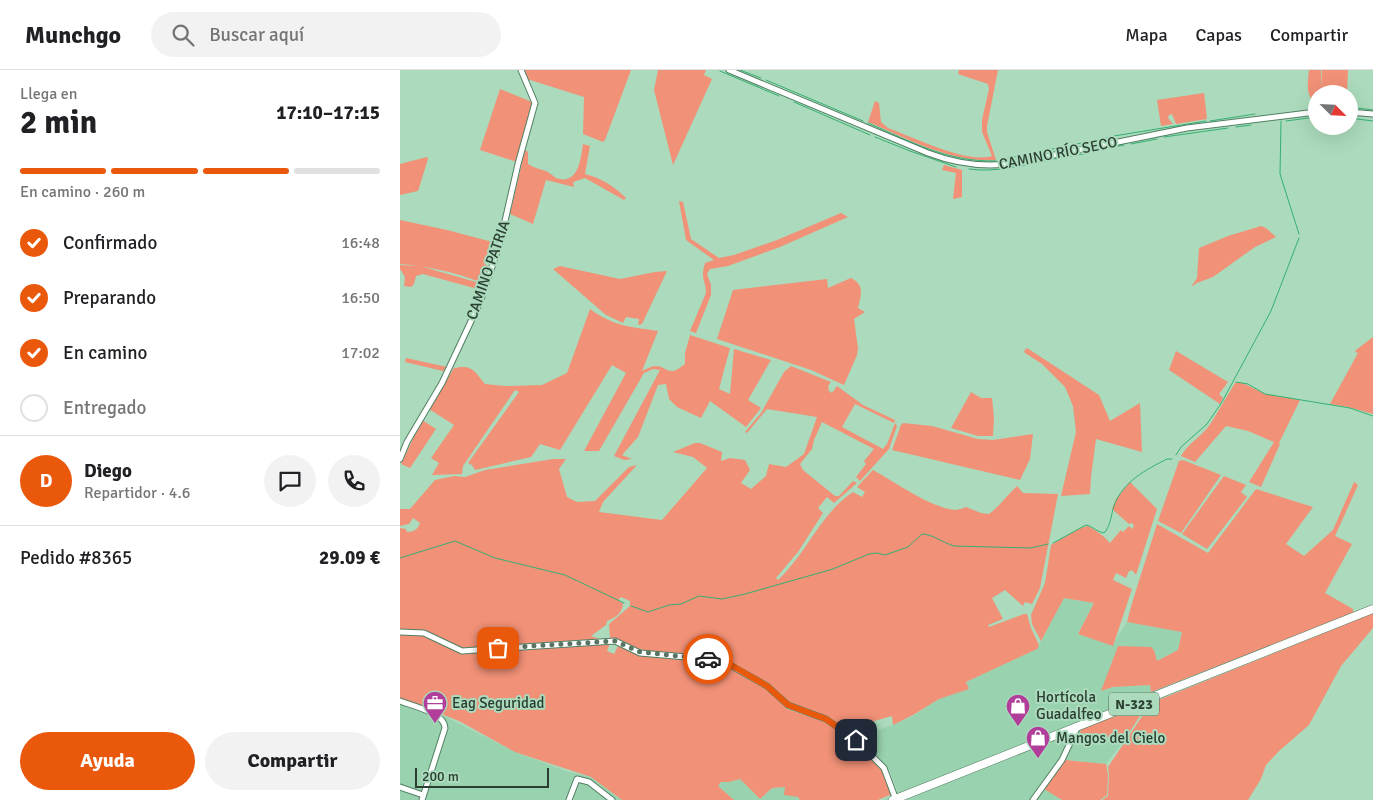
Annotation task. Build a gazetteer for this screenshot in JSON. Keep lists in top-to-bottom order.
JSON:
{
  "streets": {
    "highway": ["N-323"],
    "street": ["CAMINO RÍO SECO", "CAMINO PATRIA"]
  },
  "places": {
    "office": ["Eag Seguridad"],
    "shop": ["Hortícola Guadalfeo", "Mangos del Cielo"]
  },
  "scale_bar": "200 m",
  "north": "bottom right",
  "page": {
    "header": "Munchgo",
    "search": "Buscar aquí",
    "nav": ["Mapa", "Capas", "Compartir"],
    "heading": ["2 min", "Llega en", "17:10–17:15"],
    "panel": [
      "Diego",
      "Repartidor · 4.6",
      "Pedido #8365",
      "29.09 €"
    ],
    "bar": "En camino · 260 m",
    "list": [
      ["Confirmado", "16:48"],
      ["Preparando", "16:50"],
      ["En camino", "17:02"],
      "Entregado"
    ],
    "round": "D",
    "buttons": ["Ayuda", "Compartir"],
    "scale": "200 m"
  }
}
